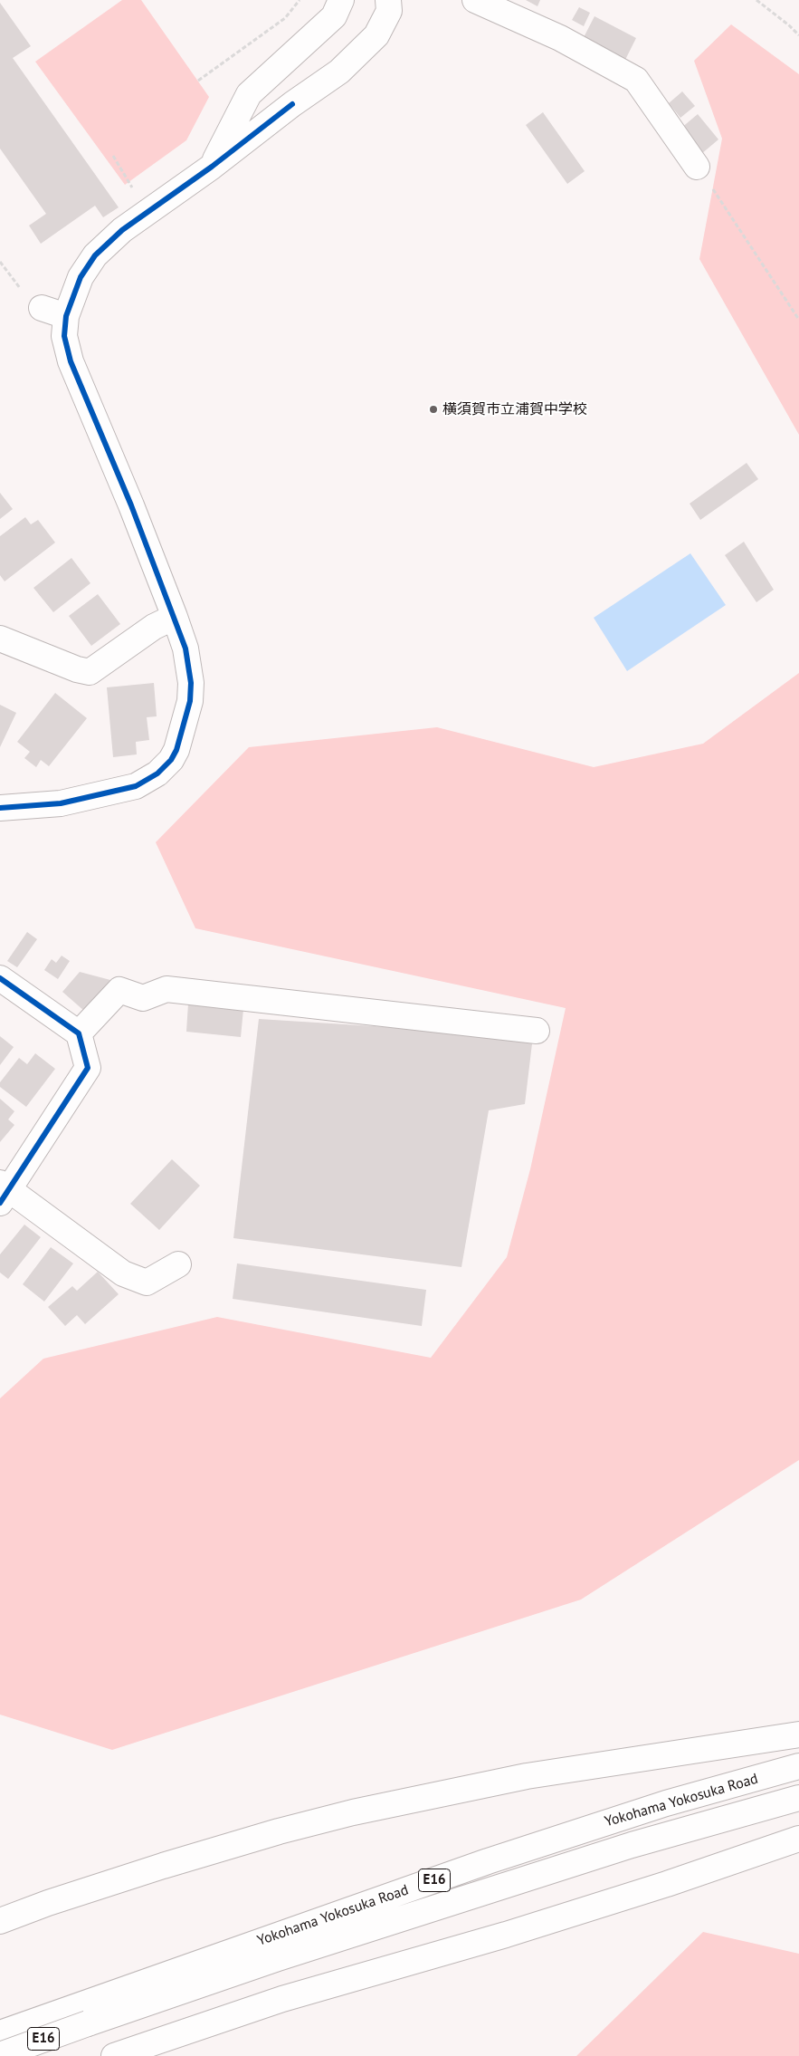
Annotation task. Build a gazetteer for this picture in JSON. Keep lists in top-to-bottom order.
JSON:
{
  "streets": {
    "main road": ["Yokohama Yokosuka Road", "E16"]
  },
  "places": ["横須賀市立浦賀中学校"]
}
